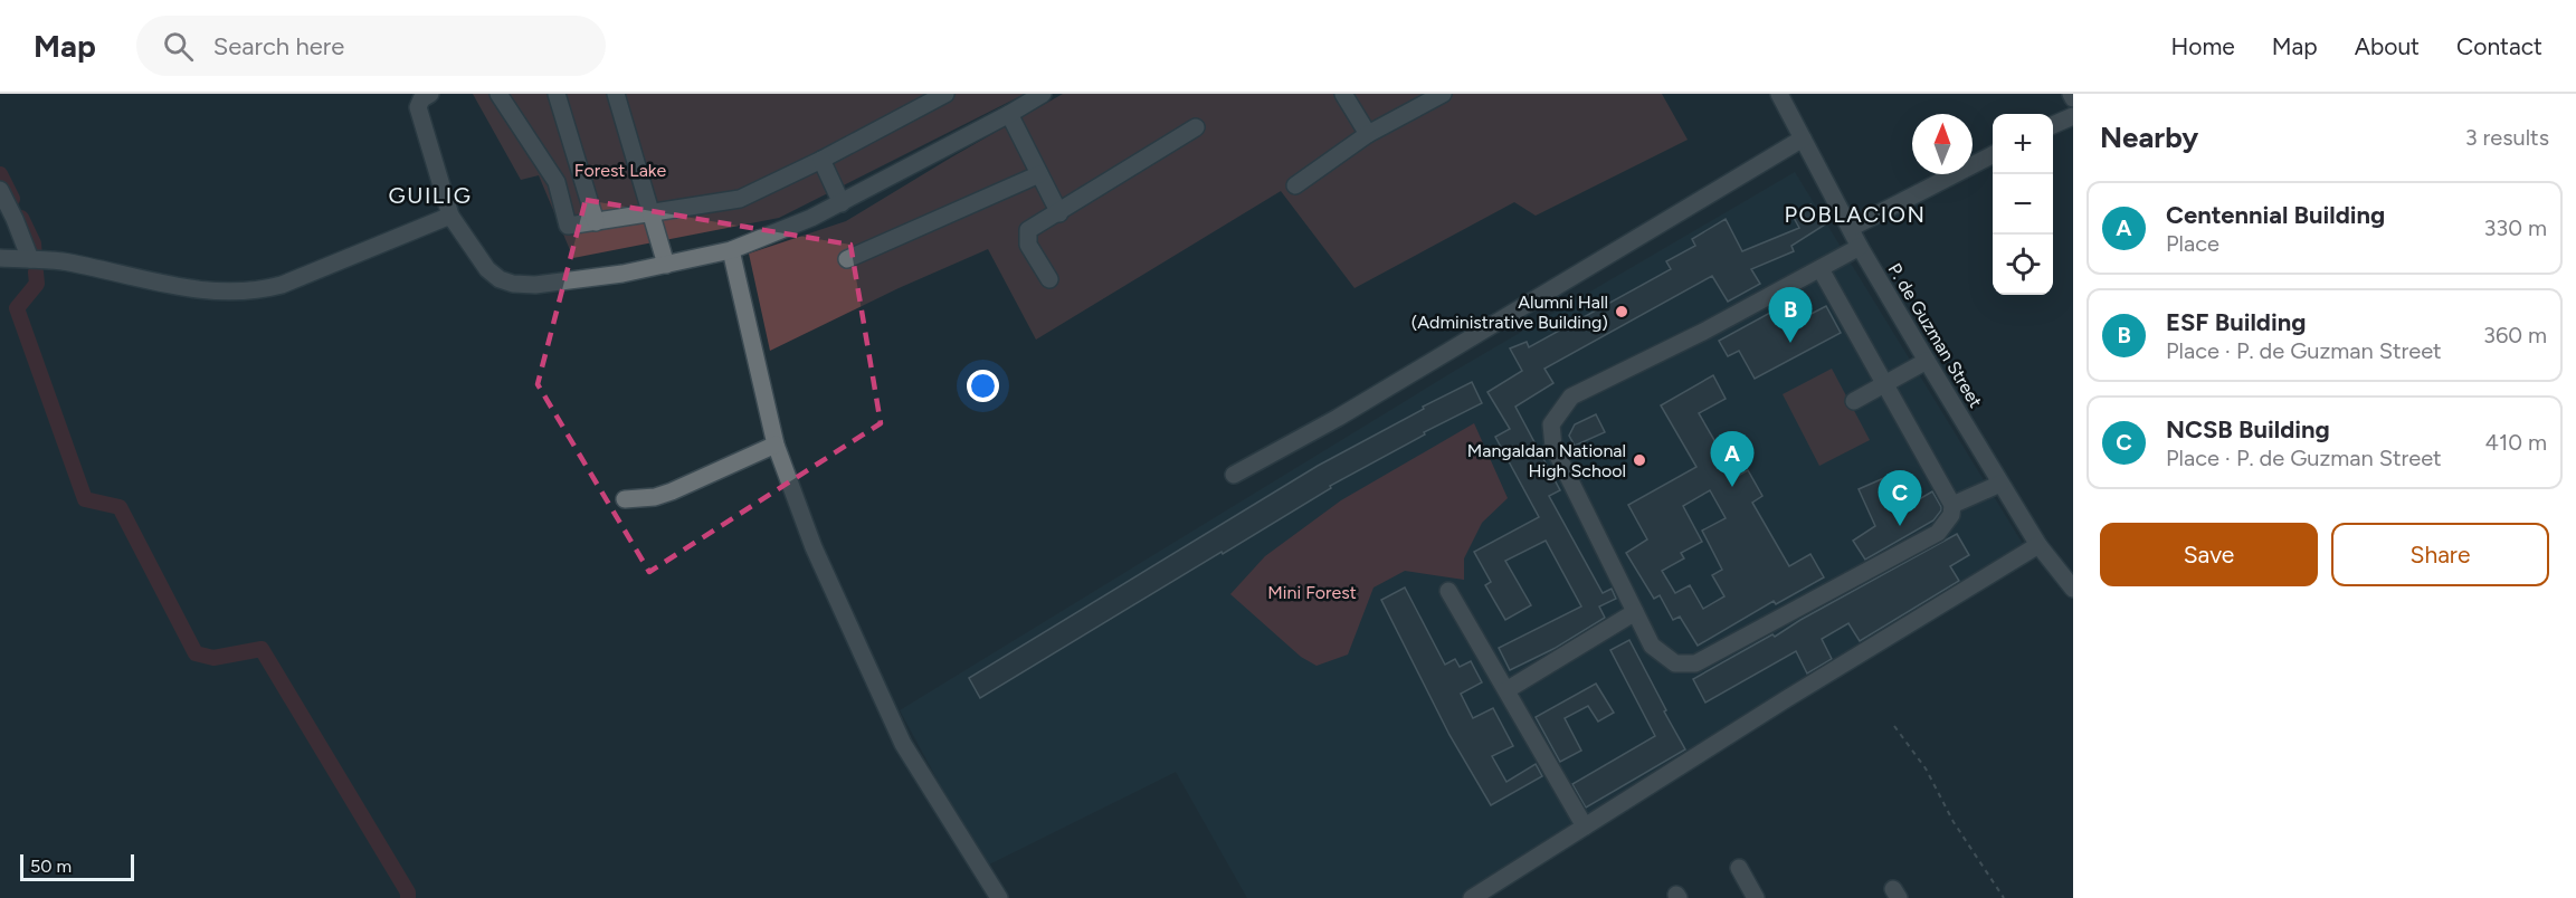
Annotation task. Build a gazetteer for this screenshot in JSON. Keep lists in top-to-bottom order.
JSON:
{
  "streets": {
    "street": ["P. de Guzman Street"]
  },
  "districts": ["GUILIG", "POBLACION"],
  "parks": ["Forest Lake", "Mini Forest"],
  "places": ["Alumni Hall (Administrative Building)", "Mangaldan National High School"],
  "scale_bar": "50 m",
  "north": "top",
  "page": {
    "header": "Map",
    "search": "Search here",
    "nav": [
      "Home",
      "Map",
      "About",
      "Contact"
    ],
    "heading": ["Nearby", "3 results"],
    "map_buttons": ["+", "−"],
    "list": [
      {
        "mark": "A",
        "name": "Centennial Building",
        "note": "Place",
        "value": "330 m"
      },
      {
        "mark": "B",
        "name": "ESF Building",
        "note": "Place · P. de Guzman Street",
        "value": "360 m"
      },
      {
        "mark": "C",
        "name": "NCSB Building",
        "note": "Place · P. de Guzman Street",
        "value": "410 m"
      }
    ],
    "pins": ["B", "A", "C"],
    "buttons": ["Save", "Share"],
    "scale": "50 m"
  }
}
